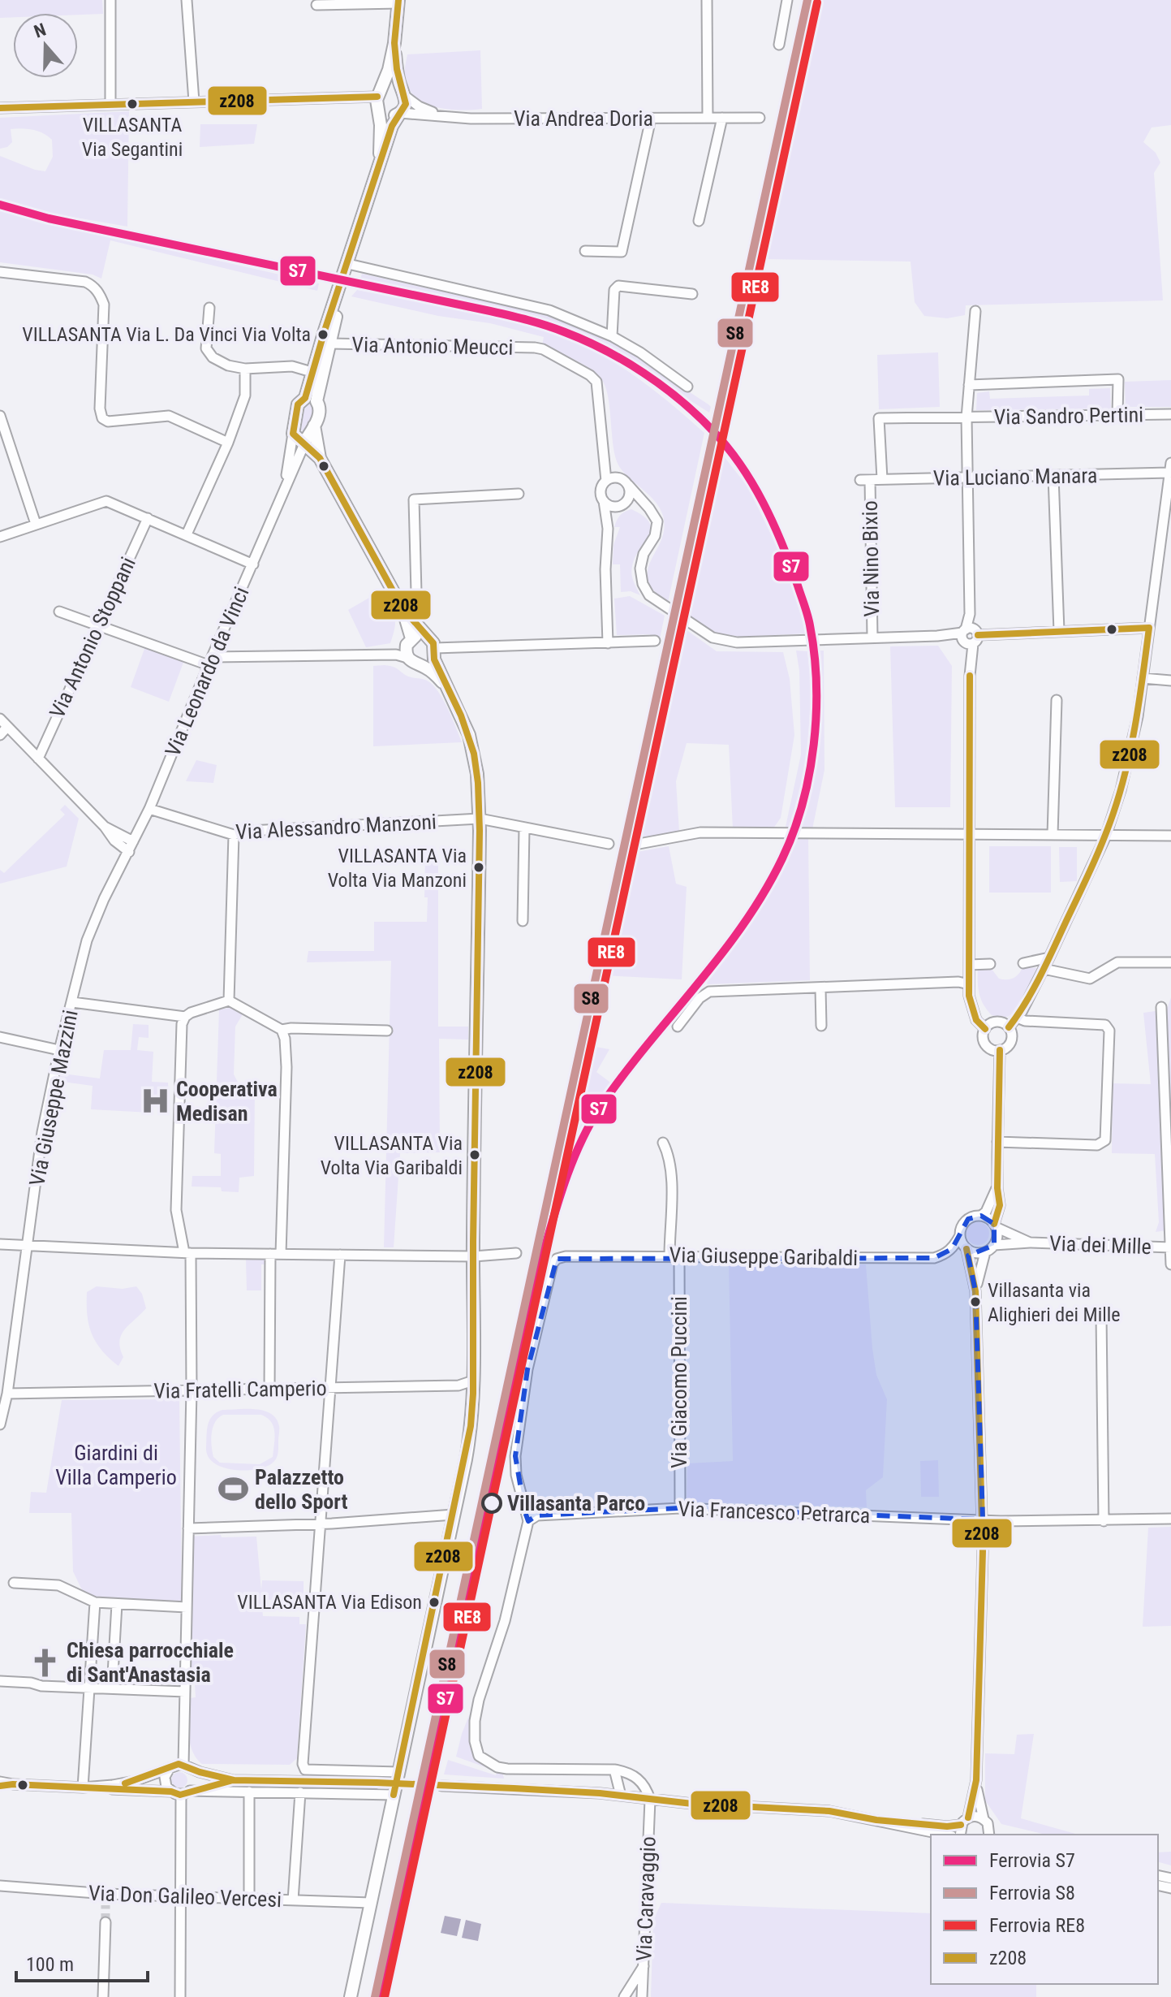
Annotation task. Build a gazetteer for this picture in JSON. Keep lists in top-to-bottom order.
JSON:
{
  "streets": {
    "street": [
      "Via Andrea Doria",
      "Via Antonio Meucci",
      "Via Sandro Pertini",
      "Via Luciano Manara",
      "Via Nino Bixio",
      "Via Antonio Stoppani",
      "Via Leonardo da Vinci",
      "Via Alessandro Manzoni",
      "Via Giuseppe Mazzini",
      "Via dei Mille",
      "Via Giuseppe Garibaldi",
      "Via Giacomo Puccini",
      "Via Fratelli Camperio",
      "Via Francesco Petrarca",
      "Via Don Galileo Vercesi",
      "Via Caravaggio"
    ]
  },
  "crossings": [
    ["Via Sandro Pertini", "Via Luciano Manara"],
    ["Via Luciano Manara", "Via Nino Bixio"],
    ["Via Leonardo da Vinci", "Via Alessandro Manzoni"],
    ["Via Leonardo da Vinci", "Via Giuseppe Mazzini"],
    ["Via Giuseppe Mazzini", "Via Fratelli Camperio"],
    ["Via dei Mille", "Via Giuseppe Garibaldi"],
    ["Via Giuseppe Garibaldi", "Via Giacomo Puccini"],
    ["Via Giuseppe Garibaldi", "Via Francesco Petrarca"],
    ["Via Giacomo Puccini", "Via Francesco Petrarca"]
  ],
  "parks": ["Giardini di Villa Camperio"],
  "places": {
    "other": [
      "VILLASANTA Via Segantini",
      "VILLASANTA Via L. Da Vinci Via Volta",
      "VILLASANTA Via Volta Via Manzoni",
      "VILLASANTA Via Volta Via Garibaldi",
      "Villasanta via Alighieri dei Mille",
      "Villasanta Parco",
      "VILLASANTA Via Edison"
    ],
    "hospital": ["Cooperativa Medisan"],
    "sports": ["Palazzetto dello Sport"],
    "church": ["Chiesa parrocchiale di Sant'Anastasia"]
  },
  "lines": [
    "rail line S8",
    "transit line z208",
    "rail line RE8",
    "rail line S7"
  ],
  "legend": [
    "Ferrovia S7",
    "Ferrovia S8",
    "Ferrovia RE8",
    "z208"
  ],
  "scale_bar": "100 m",
  "north": "top"
}
